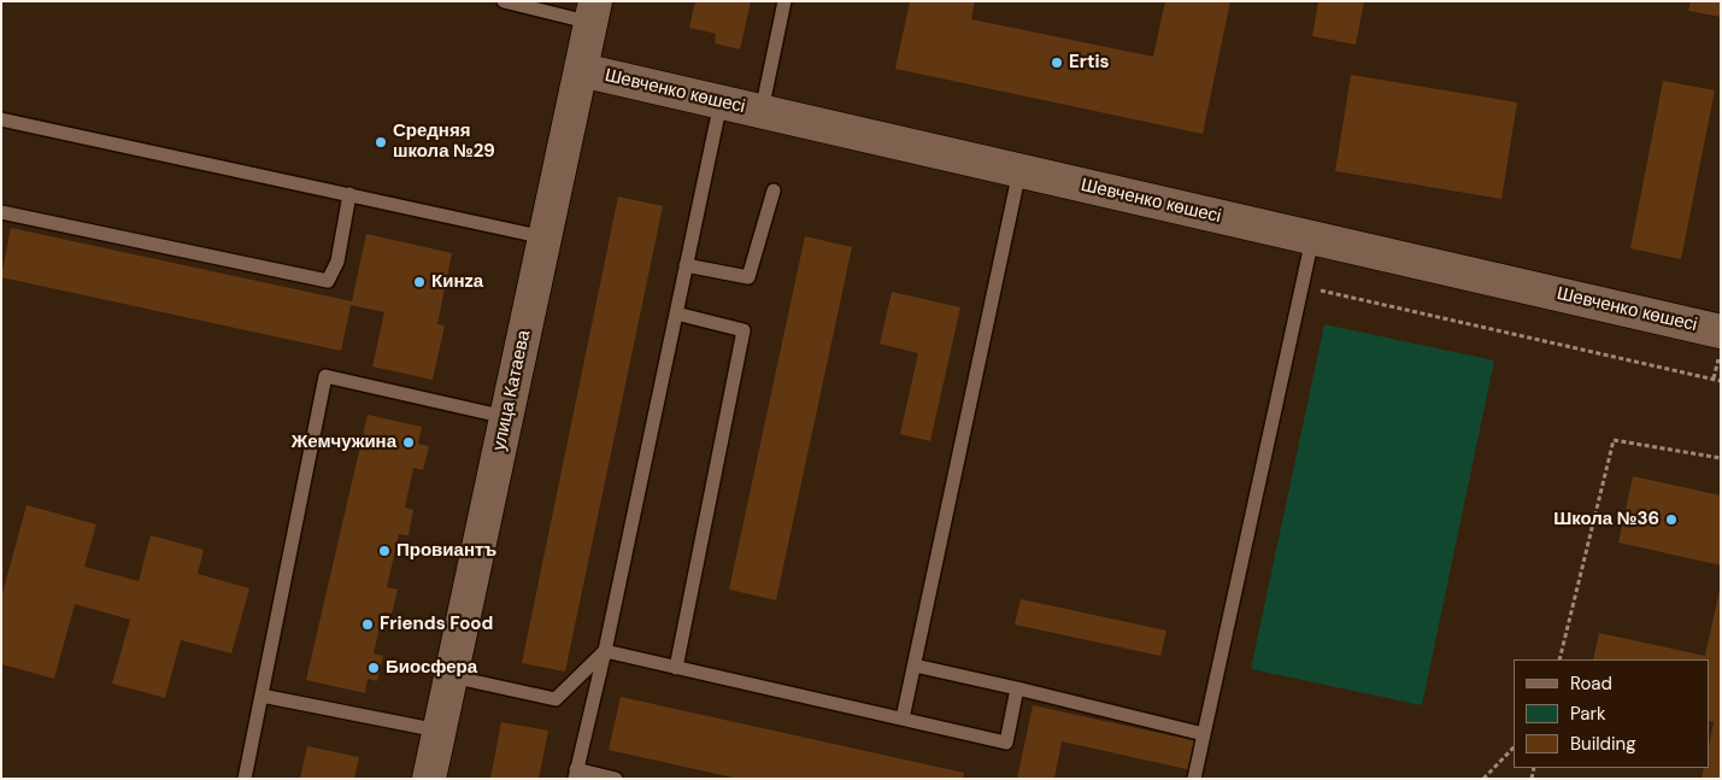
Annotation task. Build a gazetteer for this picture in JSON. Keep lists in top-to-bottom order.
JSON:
{
  "streets": {
    "street": ["Шевченко көшесі", "улица Катаева"]
  },
  "crossings": [
    ["Шевченко көшесі", "улица Катаева"]
  ],
  "places": [
    "Ertis",
    "Средняя школа №29",
    "Кинzа",
    "Жемчужина",
    "Школа №36",
    "Провиантъ",
    "Friends Food",
    "Биосфера"
  ],
  "legend": ["Road", "Park", "Building"]
}
